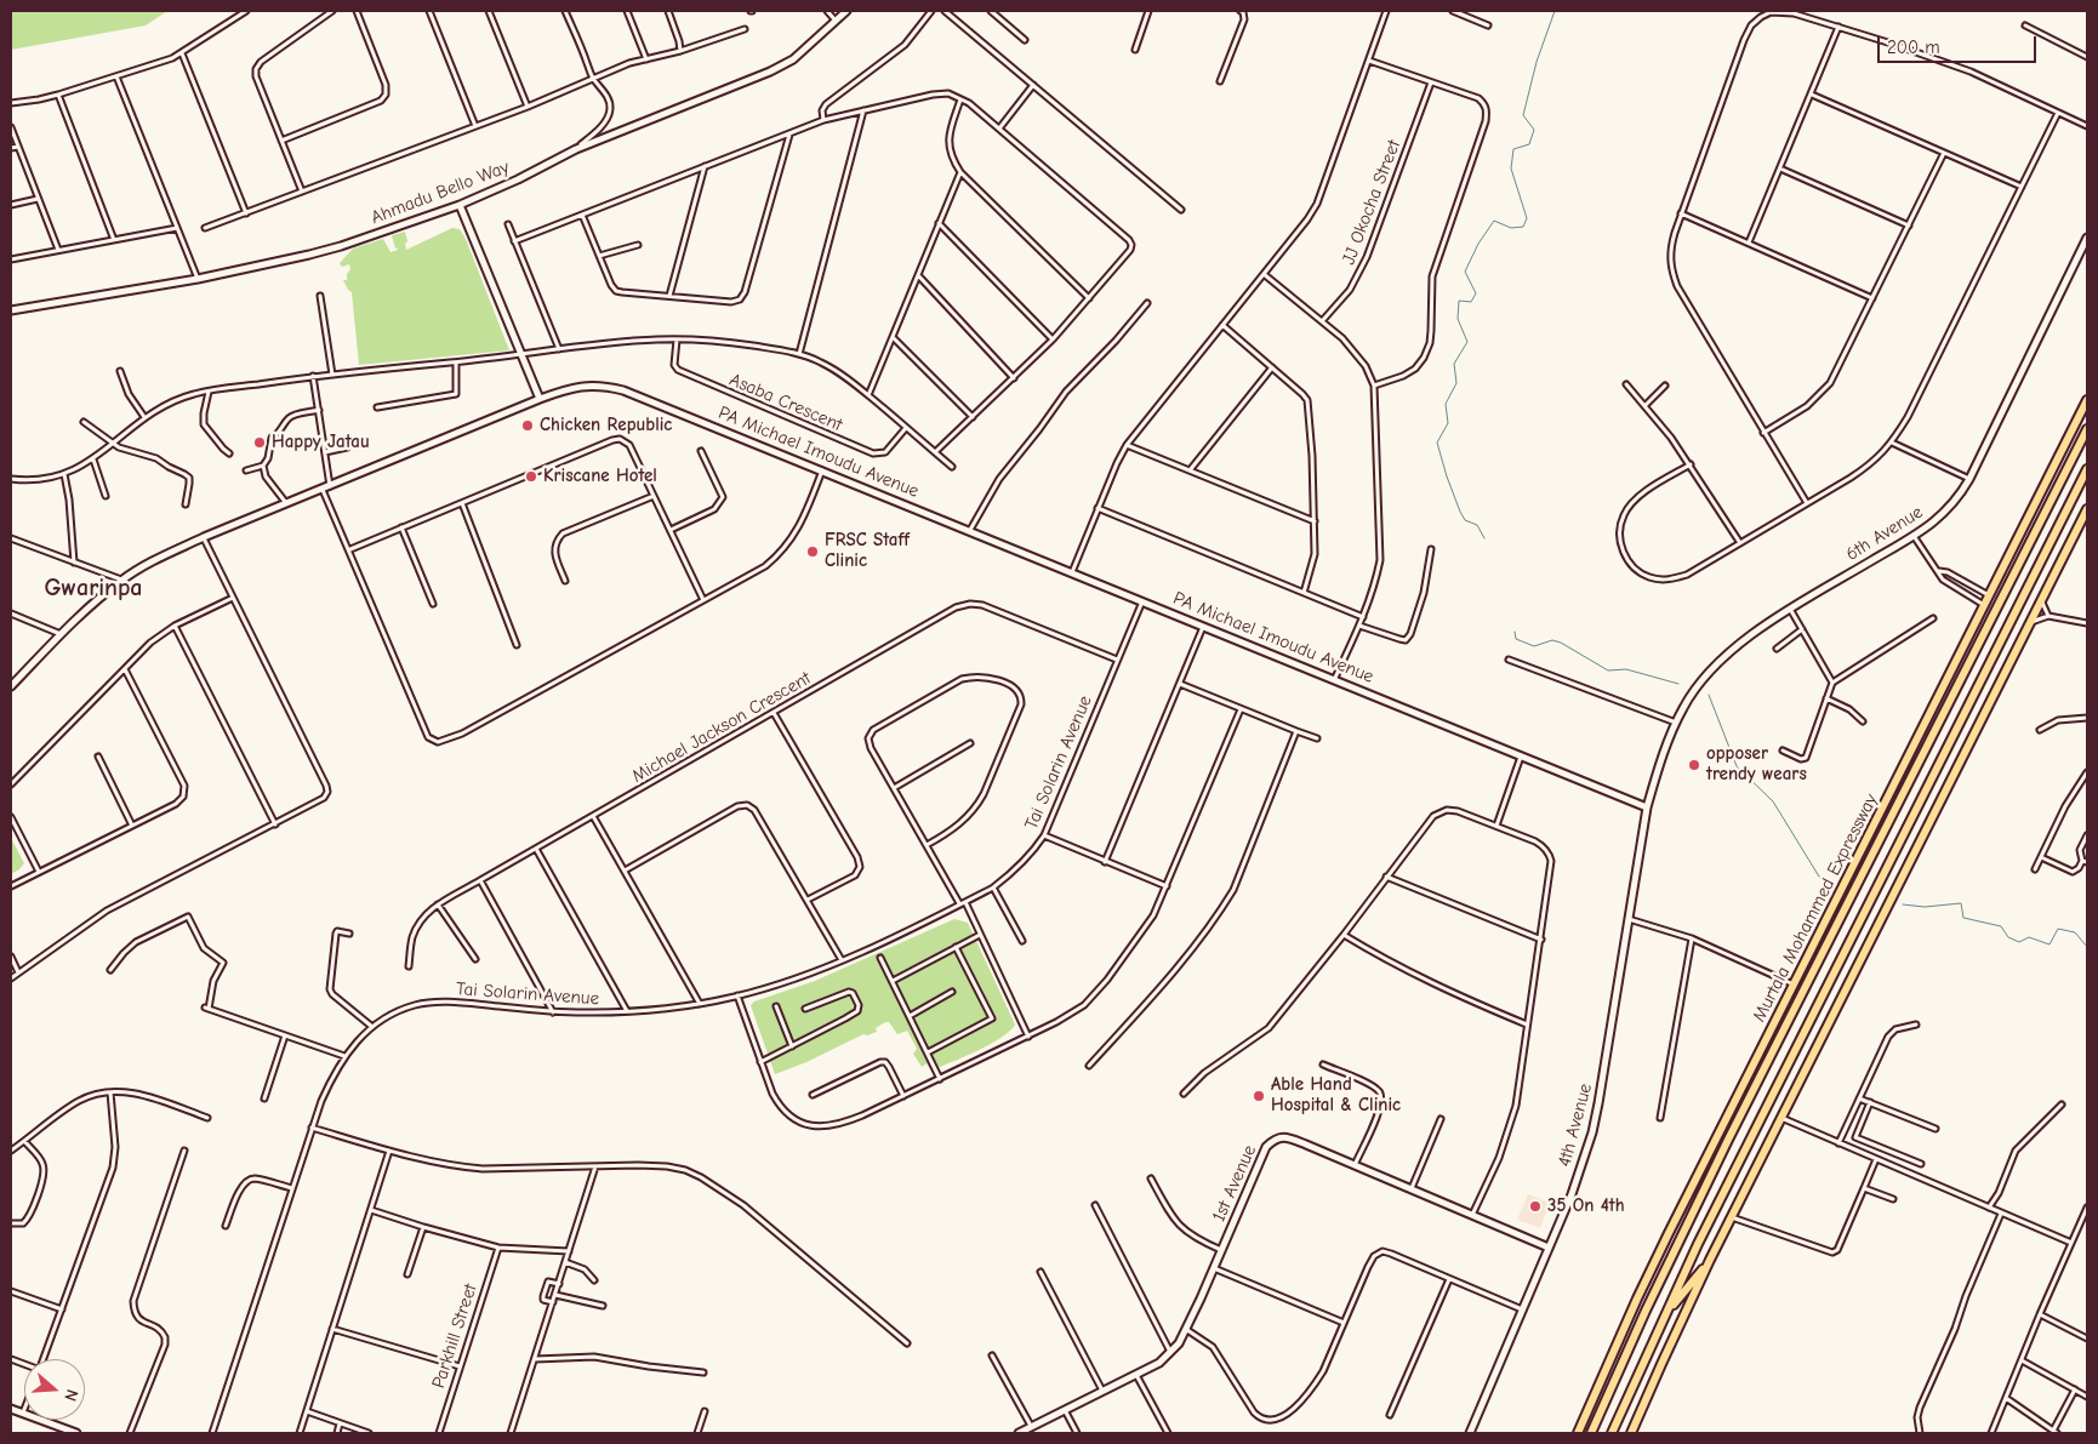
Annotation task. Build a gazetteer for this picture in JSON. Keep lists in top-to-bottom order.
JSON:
{
  "streets": {
    "highway": ["Murtala Mohammed Expressway"],
    "street": [
      "Ahmadu Bello Way",
      "JJ Okocha Street",
      "Asaba Crescent",
      "PA Michael Imoudu Avenue",
      "6th Avenue",
      "Michael Jackson Crescent",
      "Tai Solarin Avenue",
      "4th Avenue",
      "1st Avenue",
      "Parkhill Street"
    ]
  },
  "crossings": [
    ["PA Michael Imoudu Avenue", "6th Avenue"],
    ["PA Michael Imoudu Avenue", "Tai Solarin Avenue"],
    ["PA Michael Imoudu Avenue", "4th Avenue"],
    ["6th Avenue", "4th Avenue"],
    ["Michael Jackson Crescent", "Tai Solarin Avenue"],
    ["4th Avenue", "1st Avenue"]
  ],
  "districts": ["Gwarinpa"],
  "places": [
    "Chicken Republic",
    "Happy Jatau",
    "Kriscane Hotel",
    "FRSC Staff Clinic",
    "opposer trendy wears",
    "Able Hand Hospital & Clinic",
    "35 On 4th"
  ],
  "scale_bar": "200 m",
  "north": "right"
}
